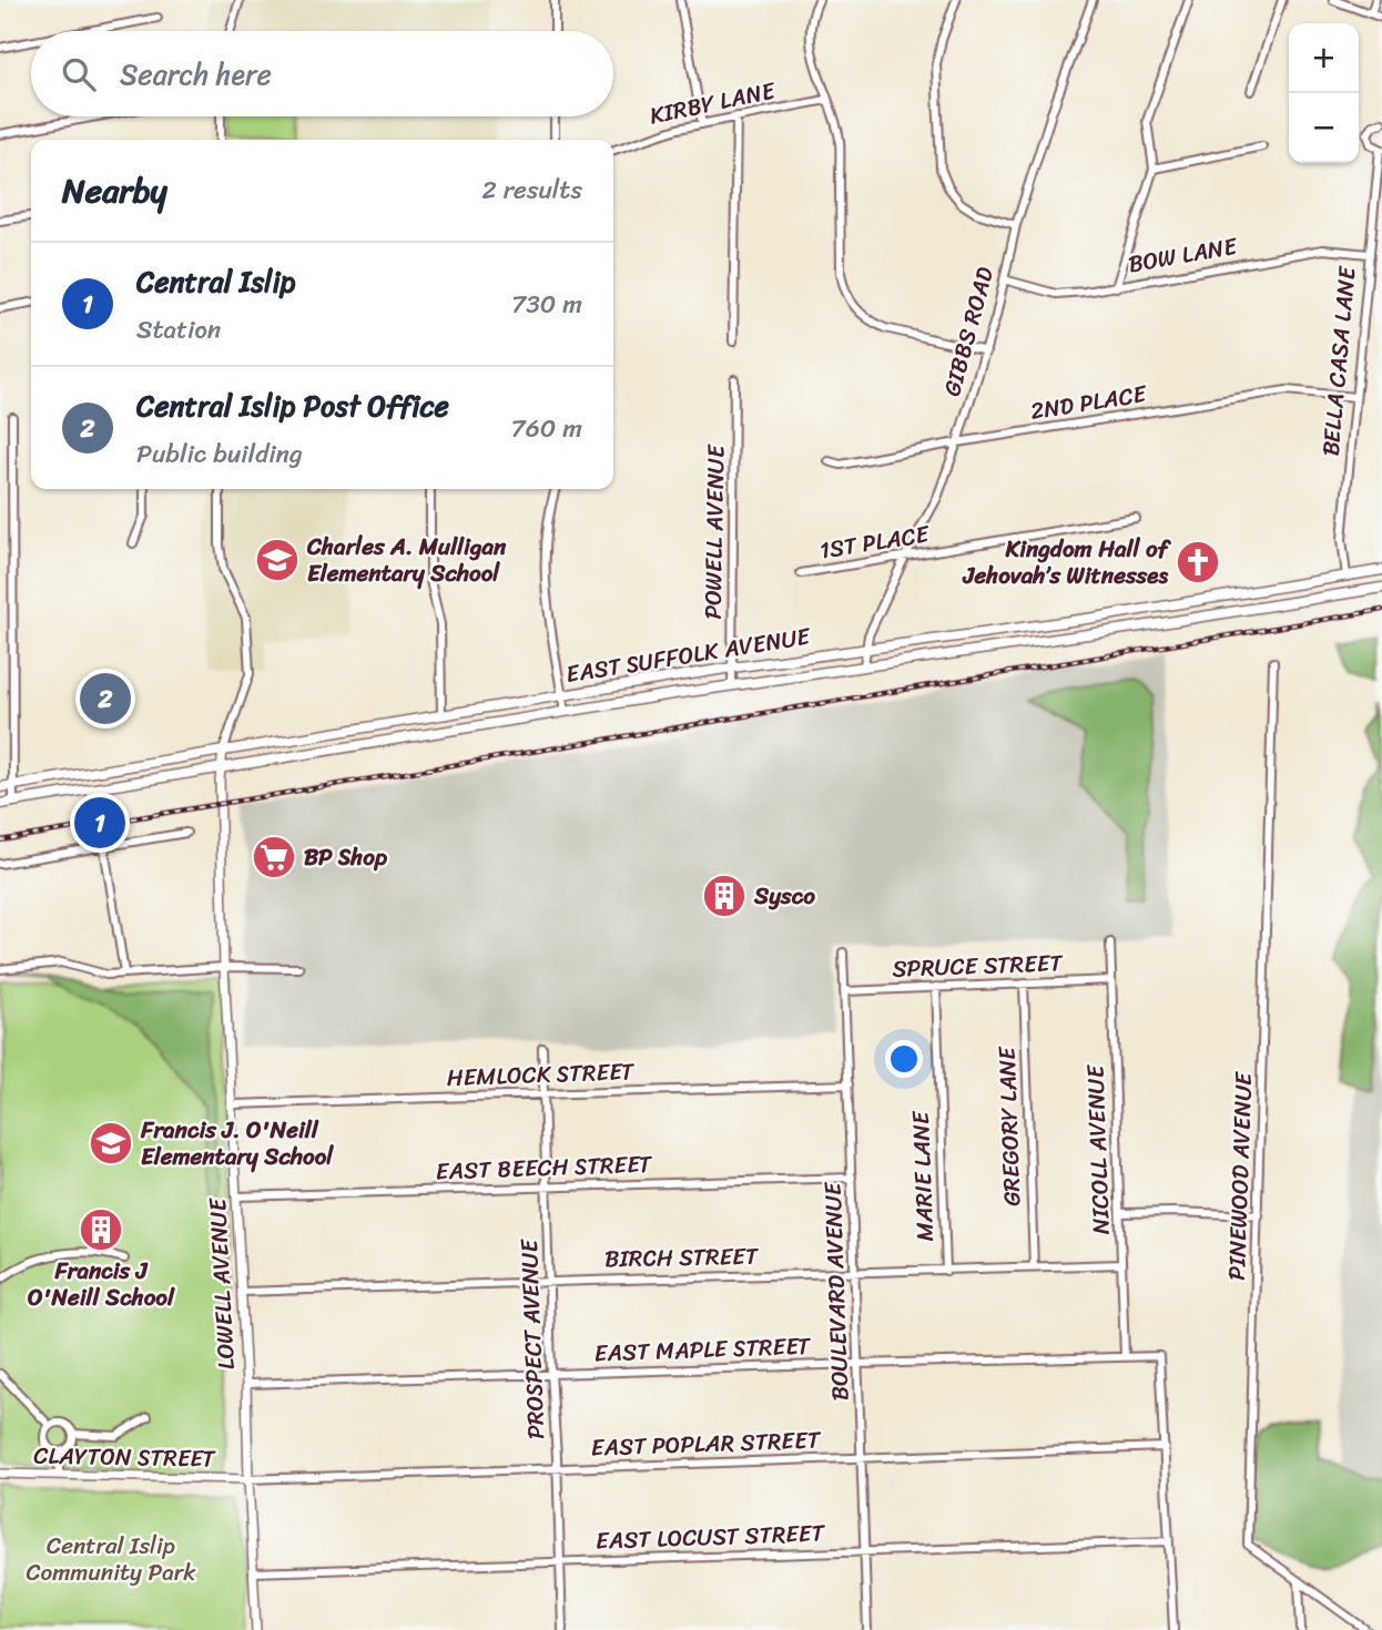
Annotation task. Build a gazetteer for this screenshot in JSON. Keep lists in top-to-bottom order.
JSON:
{
  "streets": {
    "main road": ["EAST SUFFOLK AVENUE"],
    "street": [
      "KIRBY LANE",
      "BOW LANE",
      "GIBBS ROAD",
      "BELLA CASA LANE",
      "2ND PLACE",
      "POWELL AVENUE",
      "1ST PLACE",
      "SPRUCE STREET",
      "HEMLOCK STREET",
      "GREGORY LANE",
      "NICOLL AVENUE",
      "EAST BEECH STREET",
      "MARIE LANE",
      "PINEWOOD AVENUE",
      "BIRCH STREET",
      "LOWELL AVENUE",
      "BOULEVARD AVENUE",
      "PROSPECT AVENUE",
      "EAST MAPLE STREET",
      "EAST POPLAR STREET",
      "CLAYTON STREET",
      "EAST LOCUST STREET"
    ]
  },
  "crossings": [
    ["BOW LANE", "GIBBS ROAD"],
    ["BOW LANE", "BELLA CASA LANE"],
    ["GIBBS ROAD", "2ND PLACE"],
    ["GIBBS ROAD", "1ST PLACE"],
    ["GIBBS ROAD", "EAST SUFFOLK AVENUE"],
    ["BELLA CASA LANE", "2ND PLACE"],
    ["BELLA CASA LANE", "EAST SUFFOLK AVENUE"],
    ["POWELL AVENUE", "EAST SUFFOLK AVENUE"],
    ["EAST SUFFOLK AVENUE", "LOWELL AVENUE"],
    ["SPRUCE STREET", "GREGORY LANE"],
    ["SPRUCE STREET", "NICOLL AVENUE"],
    ["SPRUCE STREET", "MARIE LANE"],
    ["SPRUCE STREET", "BOULEVARD AVENUE"],
    ["HEMLOCK STREET", "LOWELL AVENUE"],
    ["HEMLOCK STREET", "BOULEVARD AVENUE"],
    ["HEMLOCK STREET", "PROSPECT AVENUE"],
    ["GREGORY LANE", "BIRCH STREET"],
    ["NICOLL AVENUE", "BIRCH STREET"],
    ["NICOLL AVENUE", "EAST MAPLE STREET"],
    ["EAST BEECH STREET", "LOWELL AVENUE"],
    ["EAST BEECH STREET", "BOULEVARD AVENUE"],
    ["EAST BEECH STREET", "PROSPECT AVENUE"],
    ["MARIE LANE", "BIRCH STREET"],
    ["BIRCH STREET", "LOWELL AVENUE"],
    ["BIRCH STREET", "BOULEVARD AVENUE"],
    ["BIRCH STREET", "PROSPECT AVENUE"],
    ["LOWELL AVENUE", "EAST MAPLE STREET"],
    ["LOWELL AVENUE", "EAST POPLAR STREET"],
    ["LOWELL AVENUE", "CLAYTON STREET"],
    ["LOWELL AVENUE", "EAST LOCUST STREET"],
    ["BOULEVARD AVENUE", "EAST MAPLE STREET"],
    ["BOULEVARD AVENUE", "EAST POPLAR STREET"],
    ["BOULEVARD AVENUE", "EAST LOCUST STREET"],
    ["PROSPECT AVENUE", "EAST MAPLE STREET"],
    ["PROSPECT AVENUE", "EAST POPLAR STREET"],
    ["PROSPECT AVENUE", "EAST LOCUST STREET"],
    ["EAST MAPLE STREET", "EAST POPLAR STREET"],
    ["EAST POPLAR STREET", "CLAYTON STREET"]
  ],
  "parks": ["Central Islip Community Park"],
  "places": {
    "school or university": ["Charles A. Mulligan Elementary School", "Francis J. O'Neill Elementary School"],
    "church": ["Kingdom Hall of Jehovah’s Witnesses"],
    "supermarket": ["BP Shop"],
    "building": ["Sysco", "Francis J O'Neill School"]
  },
  "page": {
    "map_buttons": ["+", "−"],
    "search": "Search here",
    "heading": ["Nearby", "2 results"],
    "list": [
      {
        "mark": "1",
        "name": "Central Islip",
        "note": "Station",
        "value": "730 m"
      },
      {
        "mark": "2",
        "name": "Central Islip Post Office",
        "note": "Public building",
        "value": "760 m"
      }
    ],
    "pins": ["2", "1"]
  }
}
